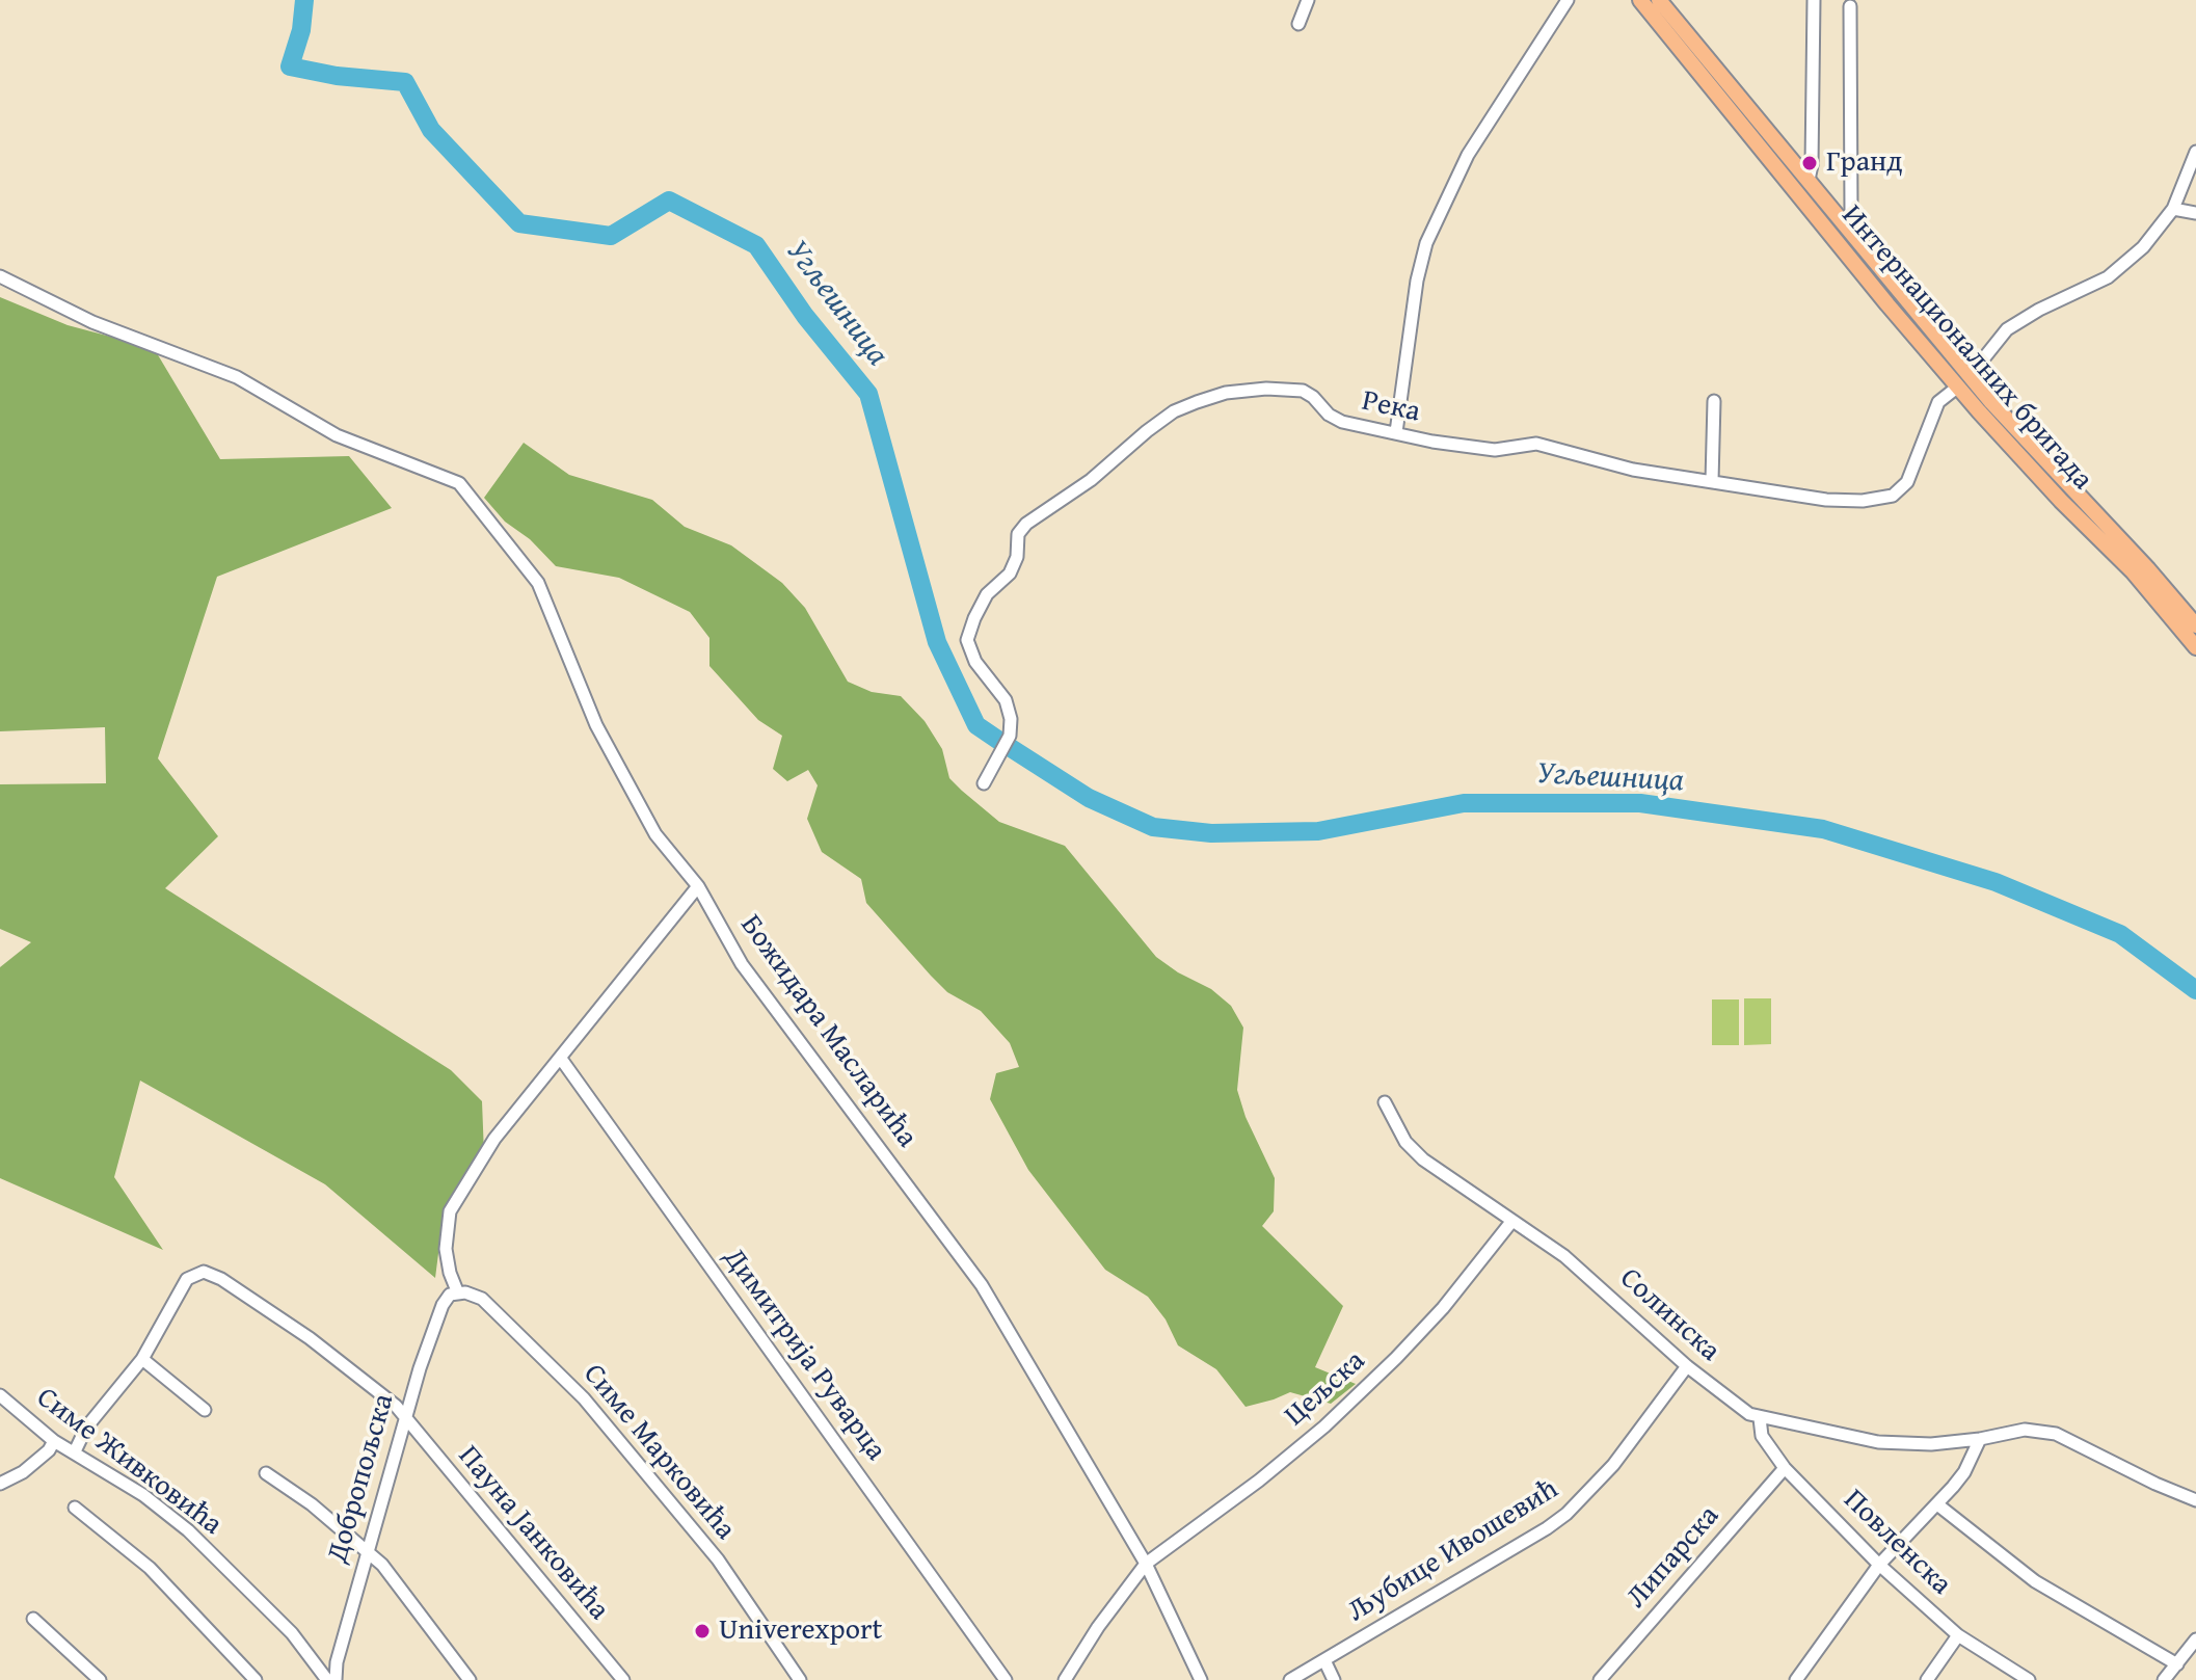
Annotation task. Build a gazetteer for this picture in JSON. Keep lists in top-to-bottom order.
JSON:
{
  "streets": {
    "main road": ["Интернационалних бригада"],
    "street": [
      "Река",
      "Божидара Масларића",
      "Солинска",
      "Димитрија Руварца",
      "Цељска",
      "Симе Марковића",
      "Симе Живковића",
      "Добропољска",
      "Пауна Јанковића",
      "Повленска",
      "Љубице Ивошевић",
      "Липарска"
    ]
  },
  "crossings": [
    ["Интернационалних бригада", "Река"],
    ["Божидара Масларића", "Цељска"],
    ["Солинска", "Цељска"],
    ["Солинска", "Повленска"],
    ["Солинска", "Љубице Ивошевић"],
    ["Симе Марковића", "Добропољска"],
    ["Добропољска", "Пауна Јанковића"],
    ["Повленска", "Липарска"]
  ],
  "water": ["Угљешница"],
  "places": ["Гранд", "Univerexport"]
}
